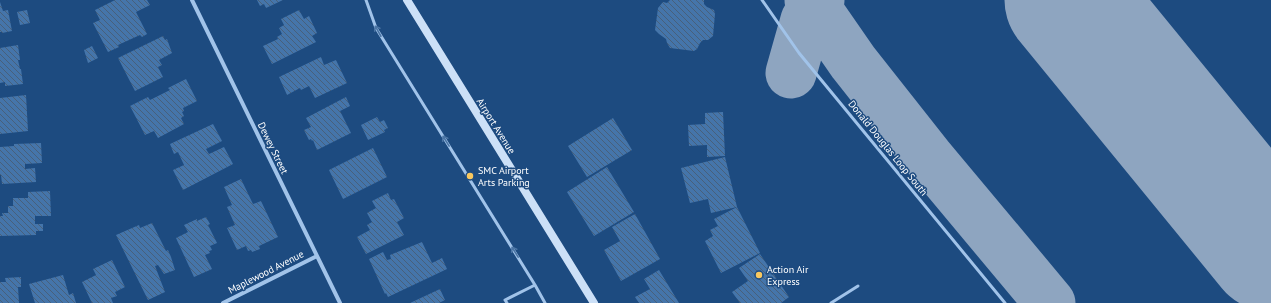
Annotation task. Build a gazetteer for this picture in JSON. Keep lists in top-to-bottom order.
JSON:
{
  "streets": {
    "street": ["Airport Avenue", "Dewey Street", "Maplewood Avenue"],
    "lane": ["Donald Douglas Loop South"]
  },
  "crossings": [
    ["Dewey Street", "Maplewood Avenue"]
  ],
  "places": ["SMC Airport Arts Parking", "Action Air Express"]
}
